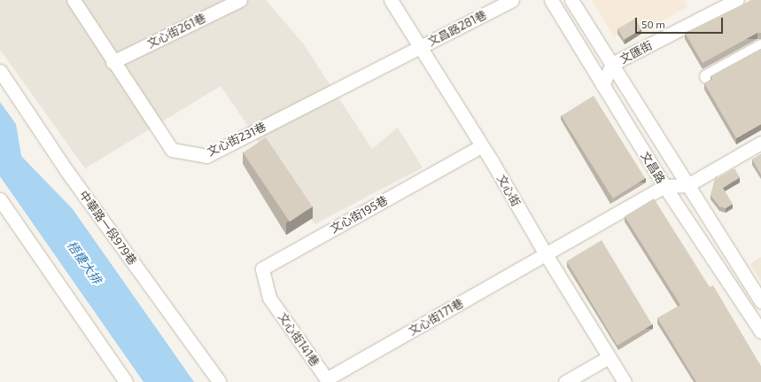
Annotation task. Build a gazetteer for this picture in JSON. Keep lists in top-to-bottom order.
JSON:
{
  "streets": {
    "street": [
      "文昌路281巷",
      "文心街261巷",
      "文匯街",
      "文心街231巷",
      "文昌路",
      "文心街",
      "文心街195巷",
      "中華路一段979巷",
      "文心街171巷",
      "文心街141巷"
    ]
  },
  "crossings": [
    ["文昌路281巷", "文心街231巷"],
    ["文昌路281巷", "文心街"],
    ["文心街261巷", "文心街231巷"],
    ["文匯街", "文昌路"],
    ["文心街231巷", "文心街"],
    ["文昌路", "文心街171巷"],
    ["文心街", "文心街195巷"],
    ["文心街", "文心街171巷"],
    ["文心街195巷", "文心街141巷"],
    ["文心街171巷", "文心街141巷"]
  ],
  "water": ["梧棲大排"],
  "scale_bar": "50 m"
}
